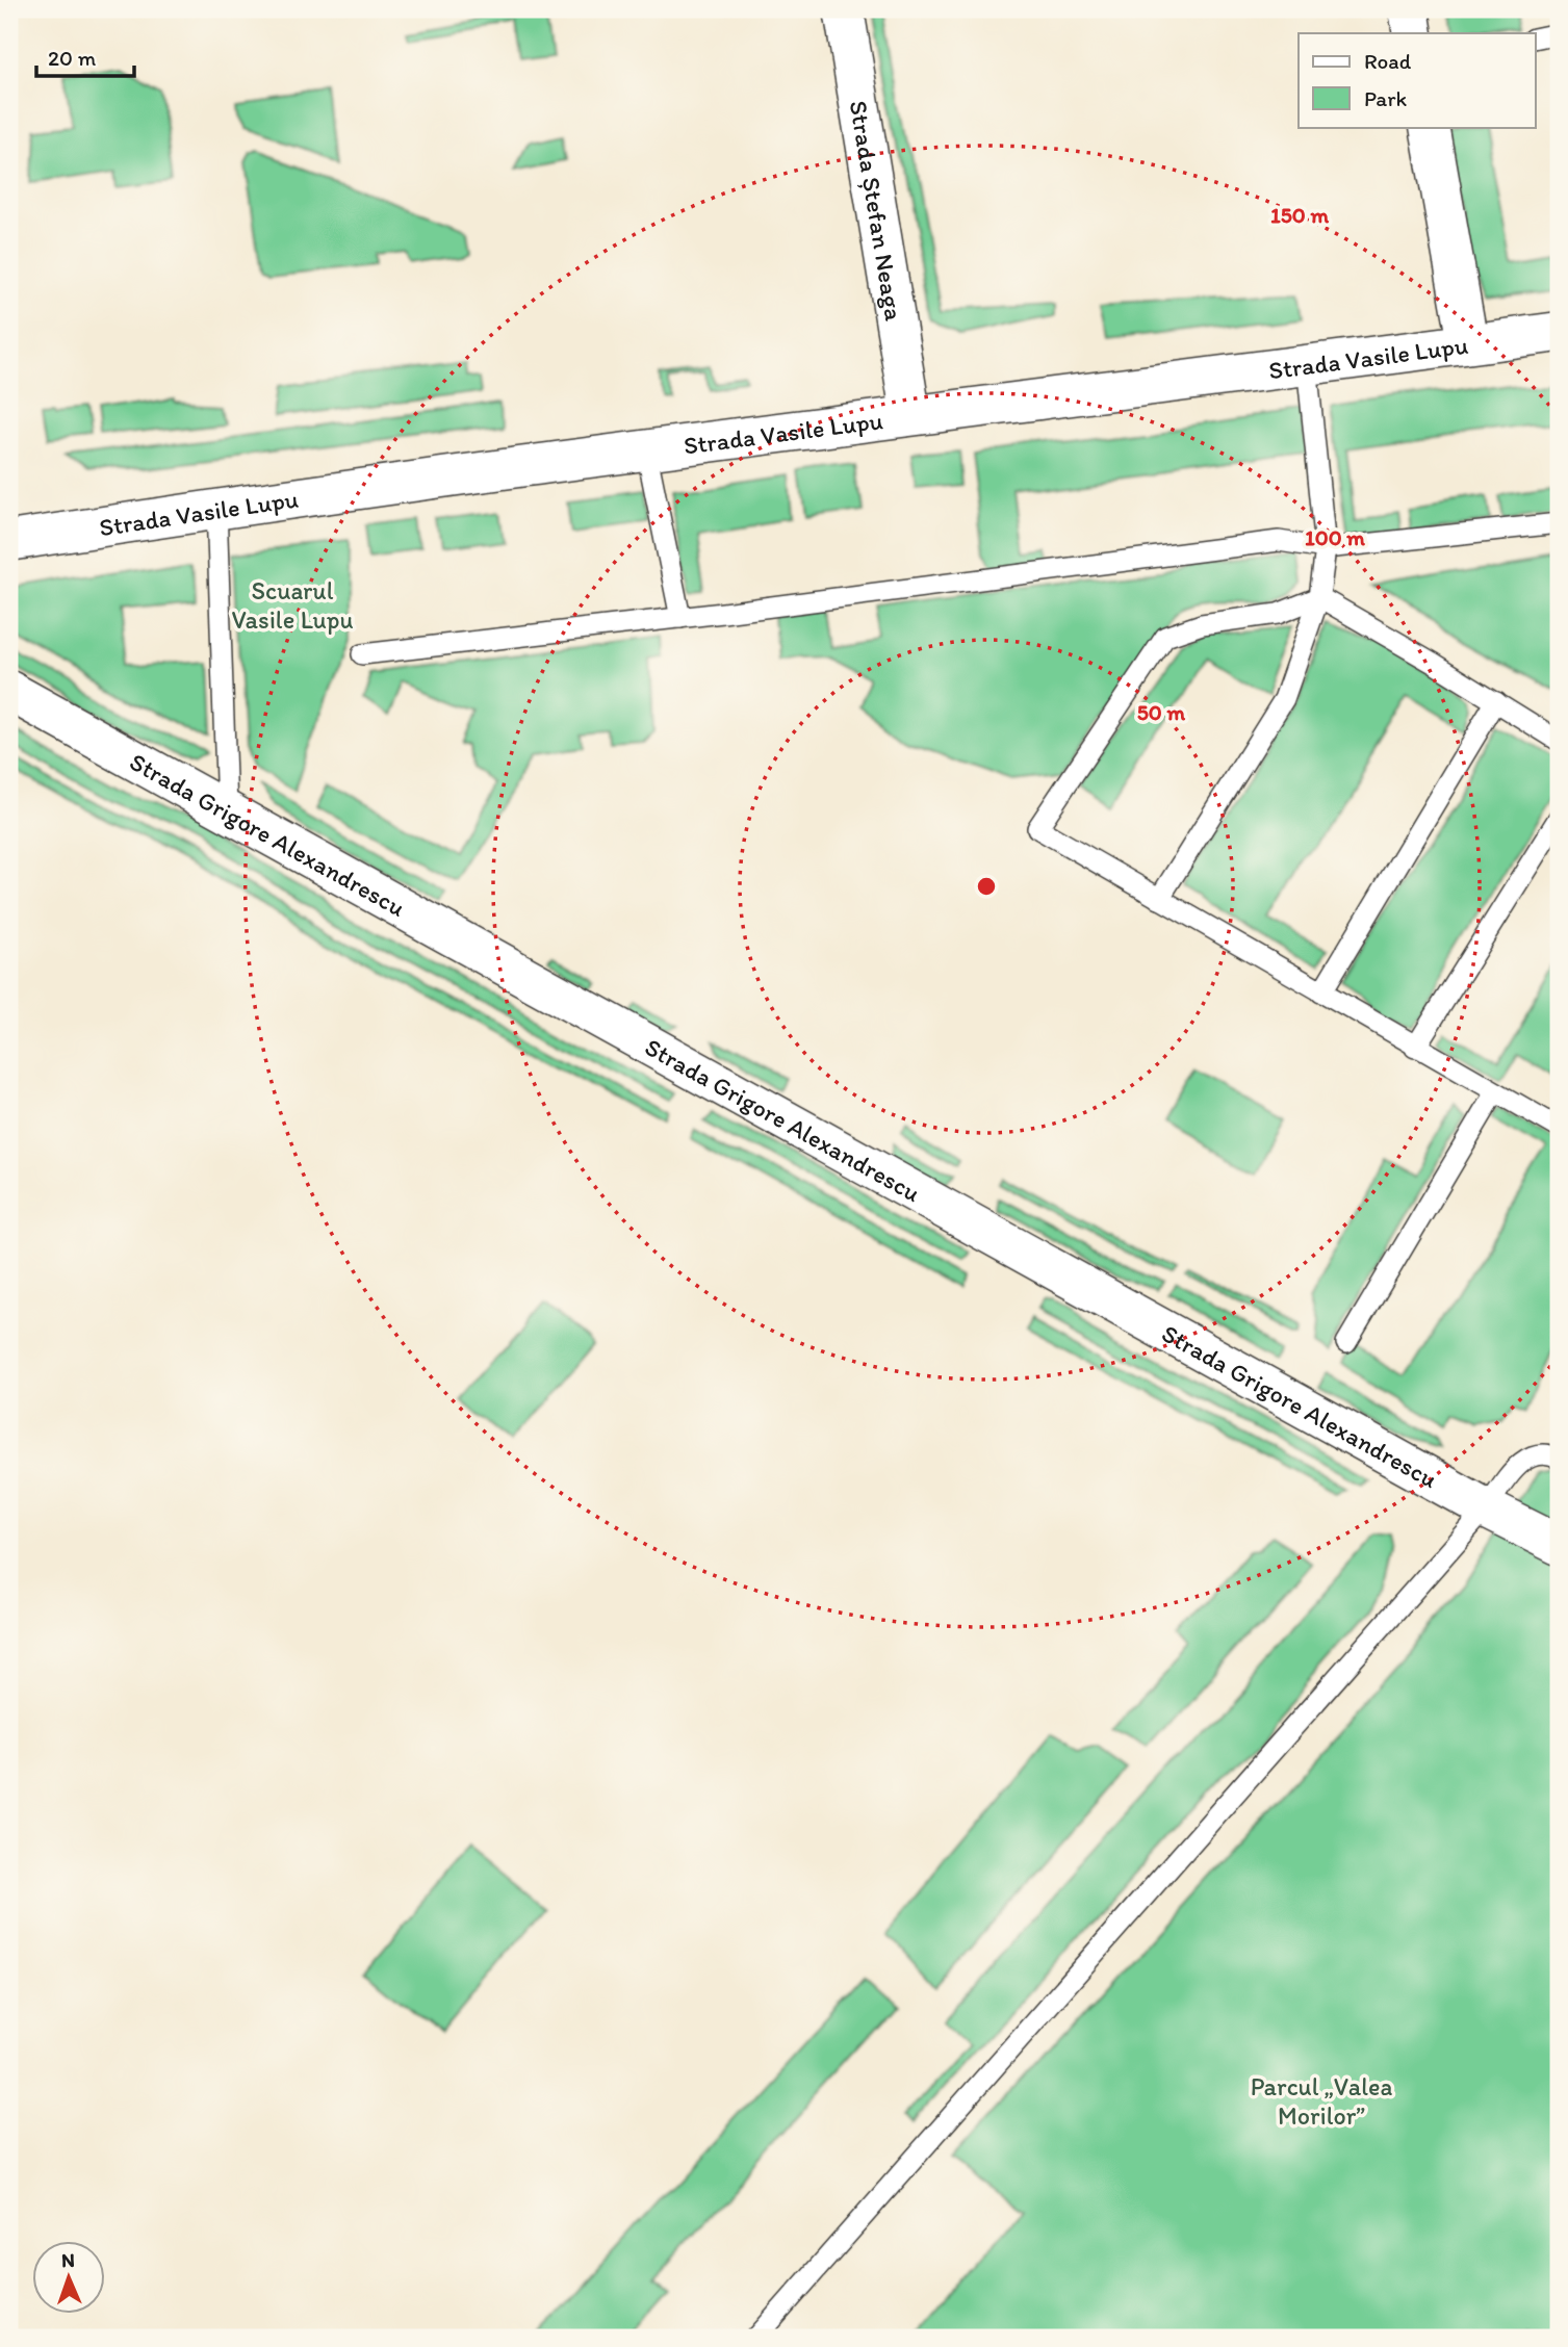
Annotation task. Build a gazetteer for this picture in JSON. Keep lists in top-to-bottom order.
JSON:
{
  "streets": {
    "street": ["Strada Ștefan Neaga", "Strada Vasile Lupu", "Strada Grigore Alexandrescu"]
  },
  "crossings": [
    ["Strada Ștefan Neaga", "Strada Vasile Lupu"]
  ],
  "parks": ["Scuarul Vasile Lupu", "Parcul „Valea Morilor”"],
  "legend": ["Road", "Park"],
  "scale_bar": "20 m",
  "north": "top",
  "rings": ["150 m", "100 m", "50 m"]
}
